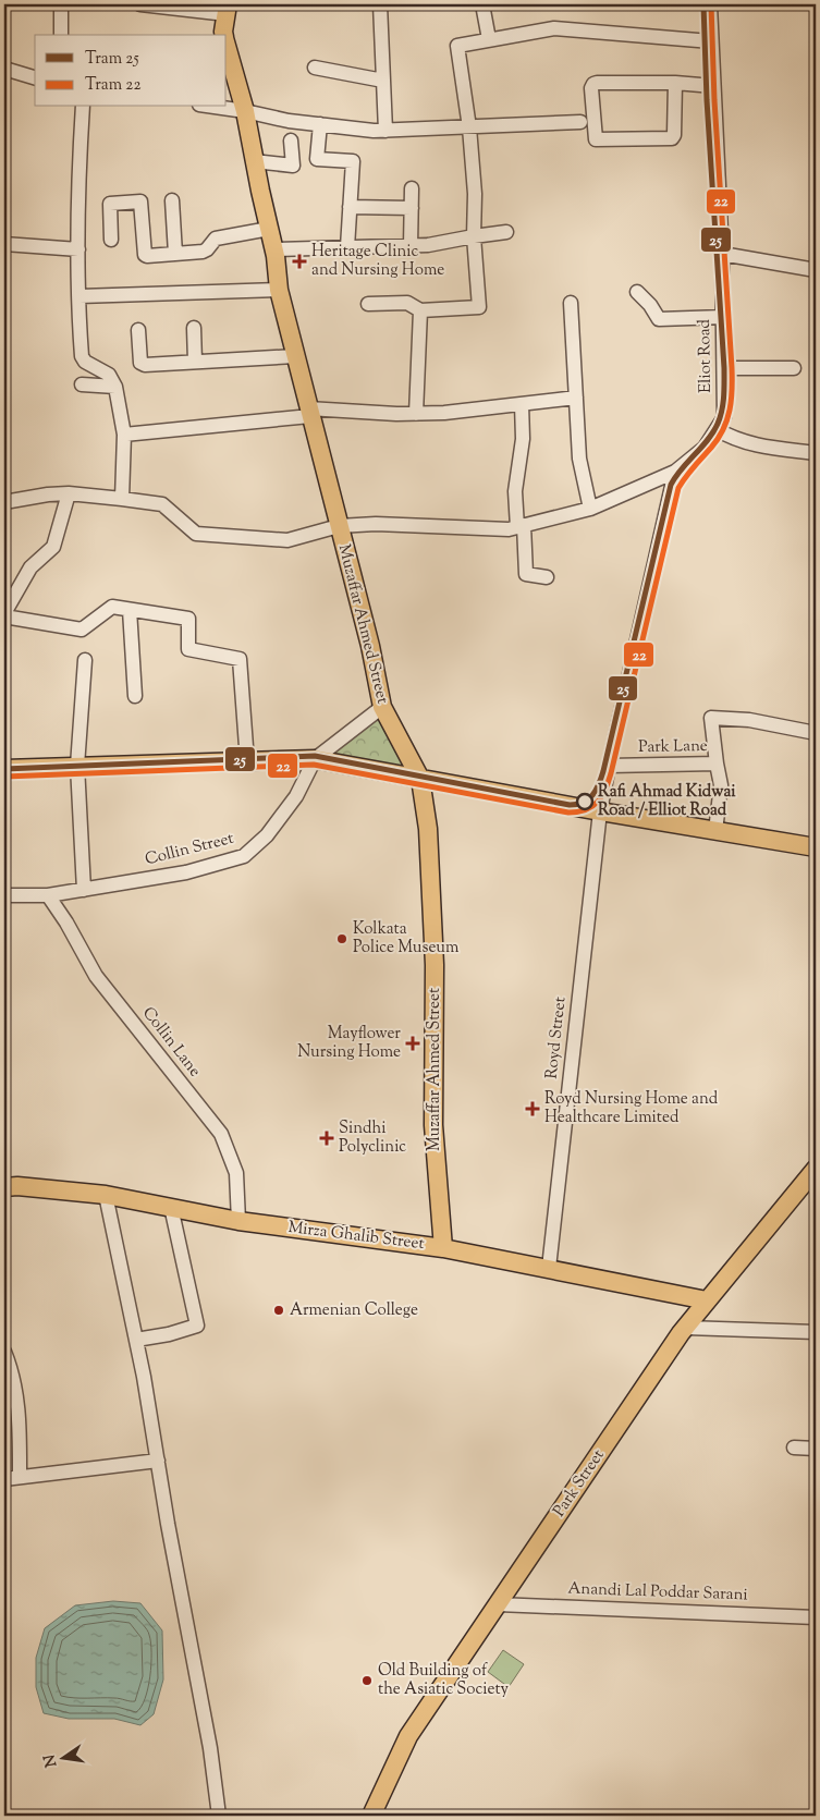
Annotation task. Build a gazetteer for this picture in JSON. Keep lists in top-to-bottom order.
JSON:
{
  "streets": {
    "main road": ["Muzaffar Ahmed Street", "Mirza Ghalib Street", "Park Street"],
    "street": [
      "Eliot Road",
      "Park Lane",
      "Collin Street",
      "Royd Street",
      "Collin Lane",
      "Anandi Lal Poddar Sarani"
    ]
  },
  "crossings": [
    ["Eliot Road", "Muzaffar Ahmed Street"],
    ["Muzaffar Ahmed Street", "Collin Street"],
    ["Muzaffar Ahmed Street", "Mirza Ghalib Street"],
    ["Collin Street", "Collin Lane"],
    ["Royd Street", "Mirza Ghalib Street"],
    ["Collin Lane", "Mirza Ghalib Street"],
    ["Mirza Ghalib Street", "Park Street"],
    ["Park Street", "Anandi Lal Poddar Sarani"]
  ],
  "places": {
    "health": [
      "Heritage Clinic and Nursing Home",
      "Mayflower Nursing Home",
      "Royd Nursing Home and Healthcare Limited",
      "Sindhi Polyclinic"
    ],
    "other": [
      "Rafi Ahmad Kidwai Road / Elliot Road",
      "Kolkata Police Museum",
      "Armenian College",
      "Old Building of the Asiatic Society"
    ]
  },
  "lines": ["tram line 25", "tram line 22"],
  "legend": ["Tram 25", "Tram 22"],
  "north": "left"
}
